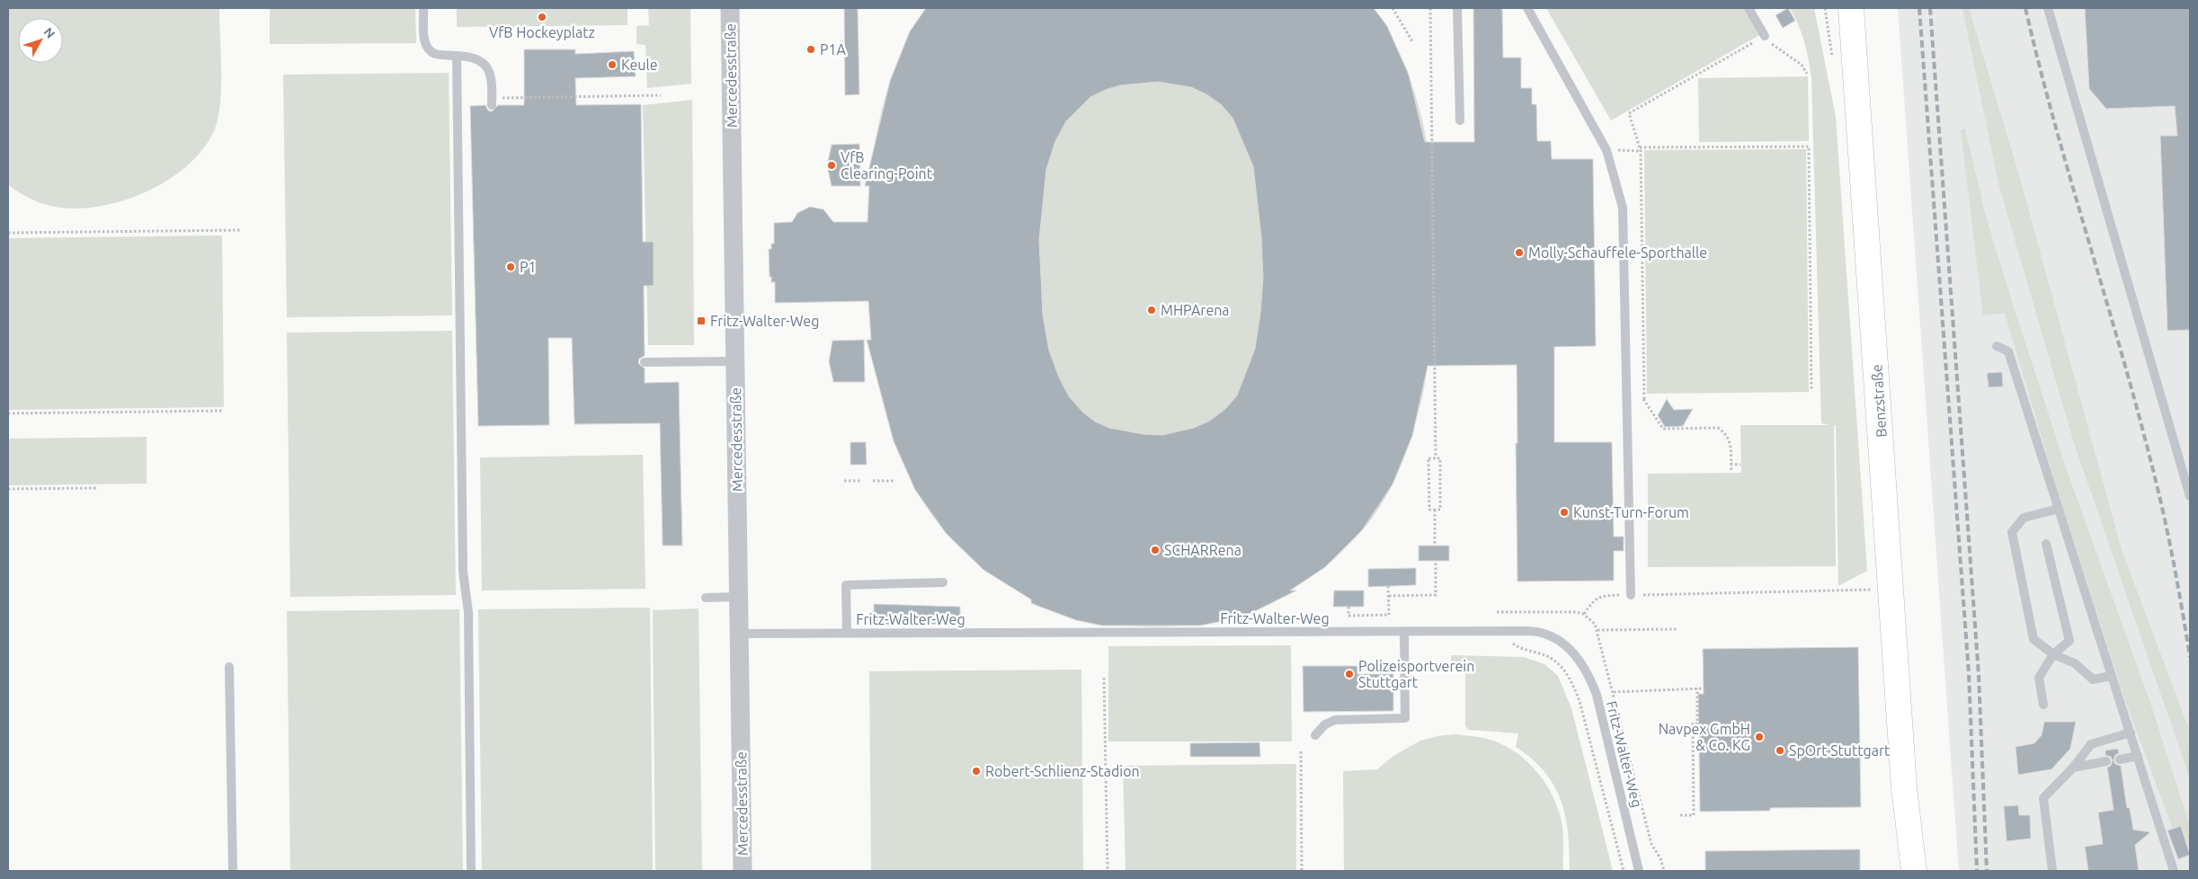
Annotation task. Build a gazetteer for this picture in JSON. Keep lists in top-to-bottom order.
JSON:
{
  "streets": {
    "main road": ["Benzstraße"],
    "street": ["Mercedesstraße"],
    "lane": ["Fritz-Walter-Weg"]
  },
  "crossings": [
    ["Mercedesstraße", "Fritz-Walter-Weg"]
  ],
  "places": {
    "other": [
      "VfB Hockeyplatz",
      "P1A",
      "Keule",
      "VfB Clearing-Point",
      "Molly-Schauffele-Sporthalle",
      "P1",
      "MHPArena",
      "Kunst-Turn-Forum",
      "SCHARRena",
      "Polizeisportverein Stuttgart",
      "Navpex GmbH & Co. KG",
      "SpOrt Stuttgart",
      "Robert-Schlienz-Stadion"
    ],
    "transit": ["Fritz-Walter-Weg"]
  },
  "north": "top right"
}
